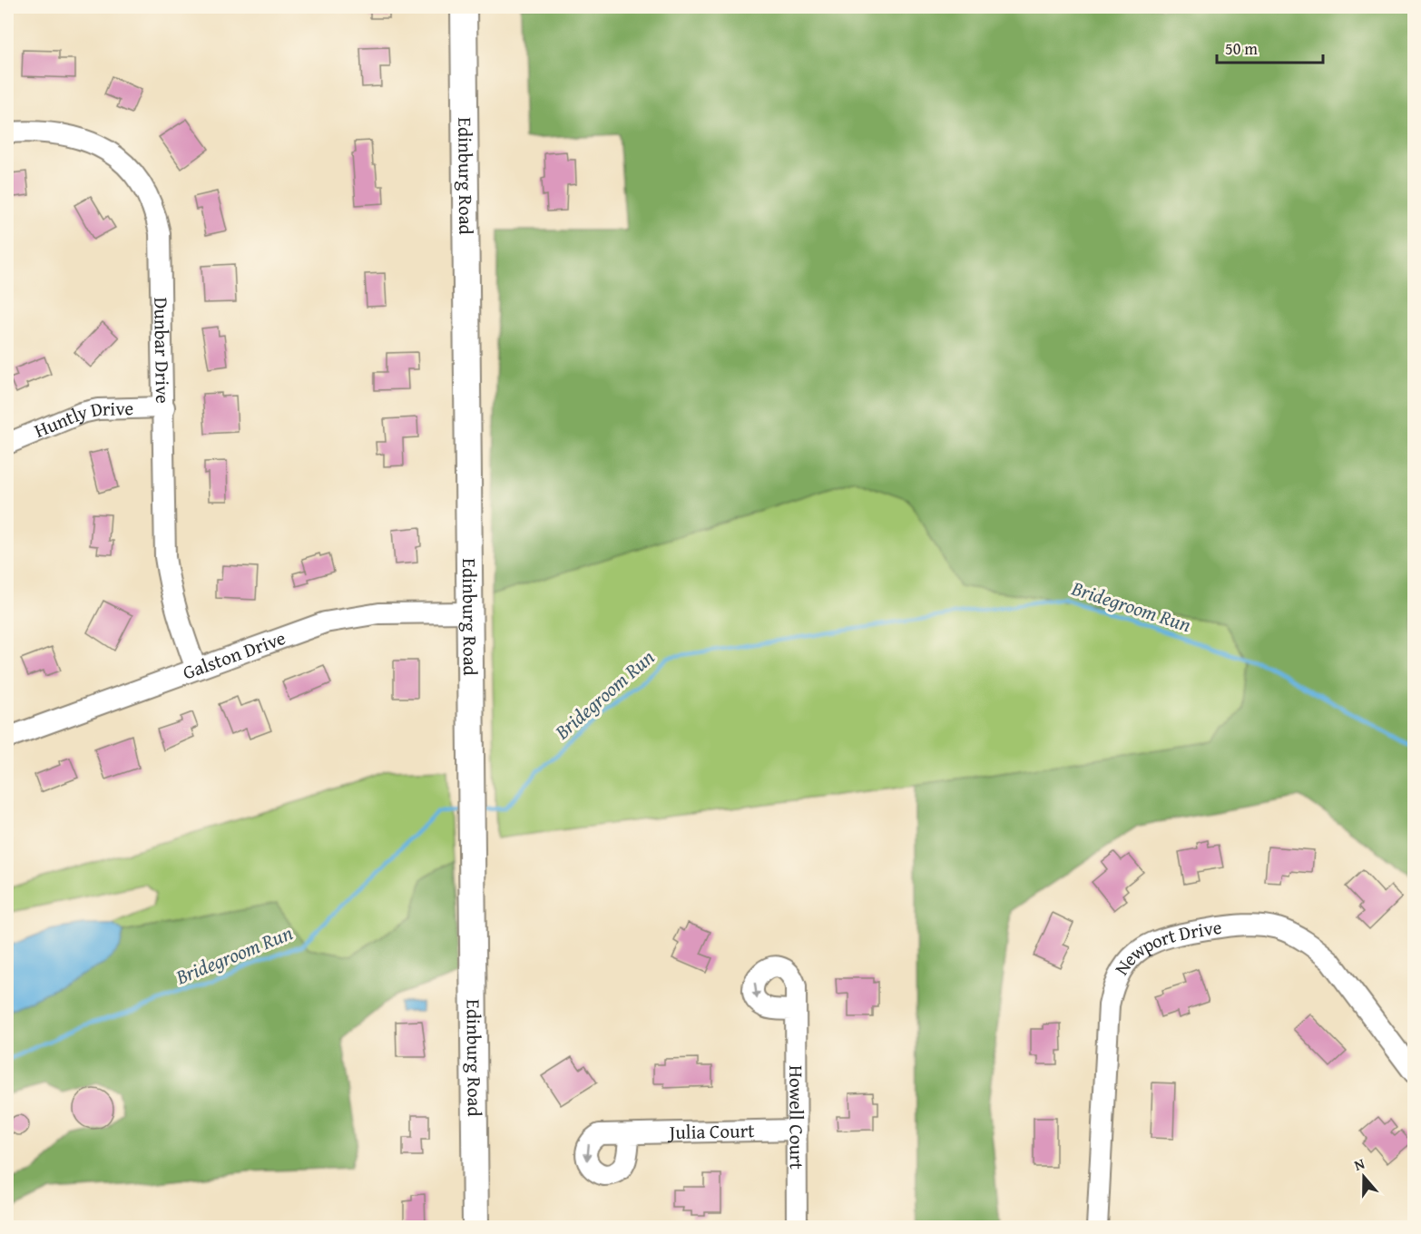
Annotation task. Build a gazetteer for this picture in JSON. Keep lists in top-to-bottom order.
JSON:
{
  "streets": {
    "main road": ["Edinburg Road"],
    "street": [
      "Dunbar Drive",
      "Huntly Drive",
      "Galston Drive",
      "Newport Drive",
      "Howell Court",
      "Julia Court"
    ]
  },
  "crossings": [
    ["Edinburg Road", "Galston Drive"],
    ["Dunbar Drive", "Huntly Drive"],
    ["Dunbar Drive", "Galston Drive"],
    ["Howell Court", "Julia Court"]
  ],
  "water": ["Bridegroom Run"],
  "scale_bar": "50 m",
  "north": "top"
}
